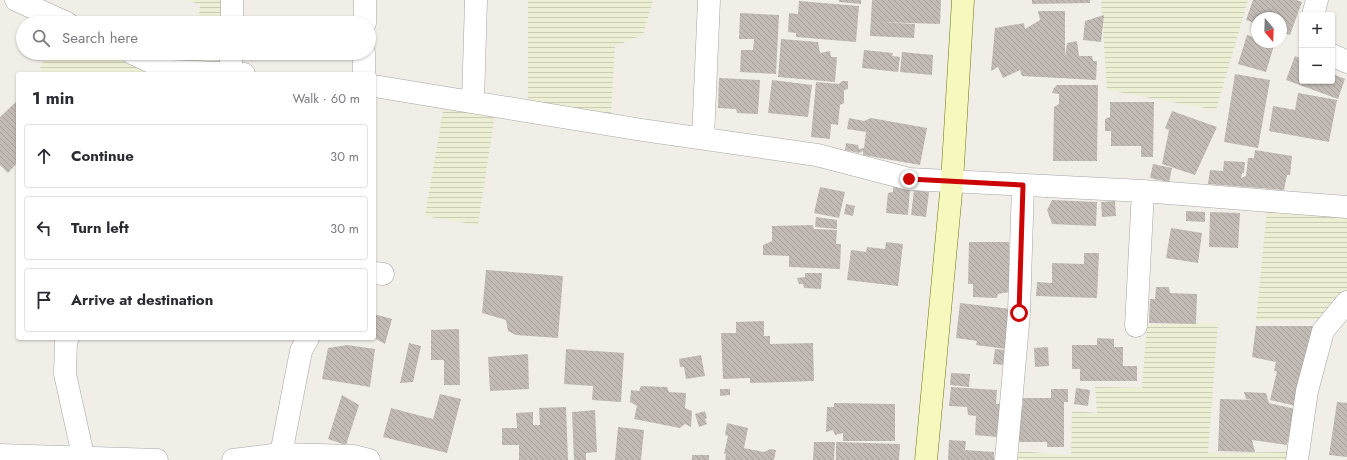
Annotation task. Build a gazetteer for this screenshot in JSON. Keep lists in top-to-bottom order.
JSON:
{
  "north": "bottom",
  "page": {
    "map_buttons": ["+", "−"],
    "search": "Search here",
    "heading": ["1 min", "Walk · 60 m"],
    "list": [
      ["Continue", "30 m"],
      ["Turn left", "30 m"],
      "Arrive at destination"
    ]
  }
}
